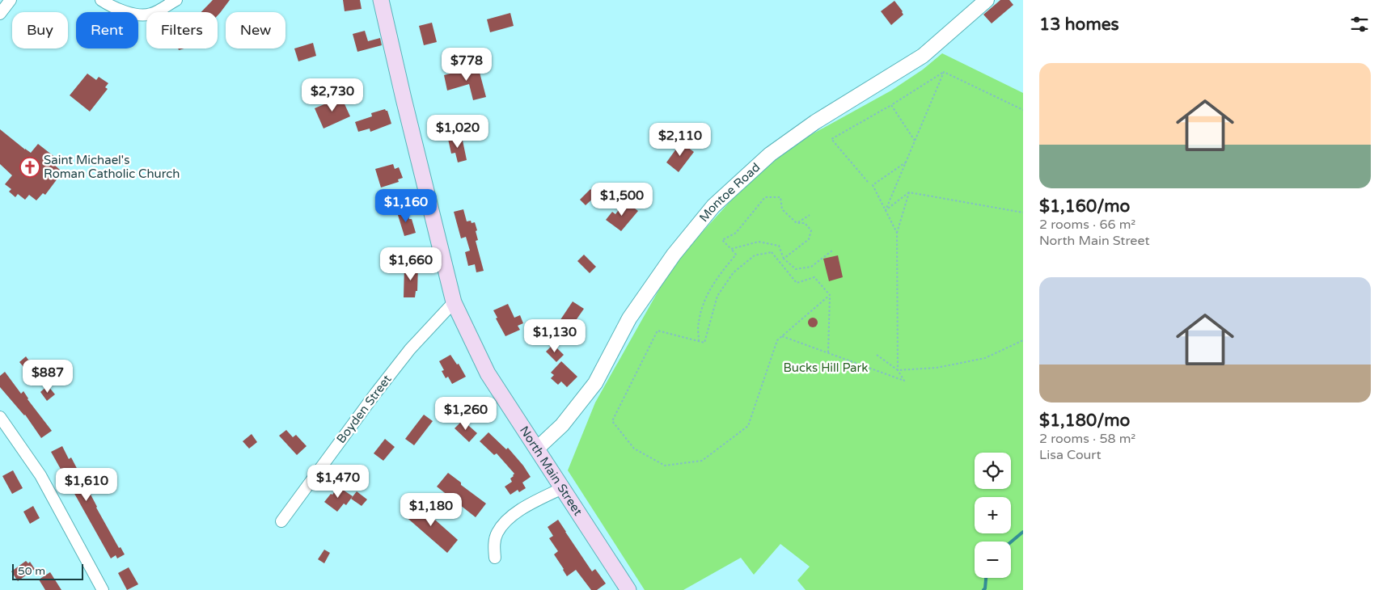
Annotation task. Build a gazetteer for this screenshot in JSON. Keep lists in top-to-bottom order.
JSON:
{
  "streets": {
    "main road": ["North Main Street"],
    "street": ["Montoe Road", "Boyden Street"]
  },
  "crossings": [
    ["Montoe Road", "North Main Street"],
    ["Boyden Street", "North Main Street"]
  ],
  "parks": ["Bucks Hill Park"],
  "places": {
    "church": ["Saint Michael's Roman Catholic Church"]
  },
  "scale_bar": "50 m",
  "page": {
    "heading": "13 homes",
    "chip": [
      "Buy",
      "Rent",
      "Filters",
      "New"
    ],
    "price": [
      "$778",
      "$2,730",
      "$1,020",
      "$2,110",
      "$1,500",
      "$1,160",
      "$1,660",
      "$1,130",
      "$887",
      "$1,260",
      "$1,470",
      "$1,610",
      "$1,180"
    ],
    "list": [
      {
        "name": "$1,160/mo",
        "note": "2 rooms · 66 m² · North Main Street"
      },
      {
        "name": "$1,180/mo",
        "note": "2 rooms · 58 m² · Lisa Court"
      }
    ],
    "map_buttons": ["+", "−"],
    "scale": "50 m"
  }
}
